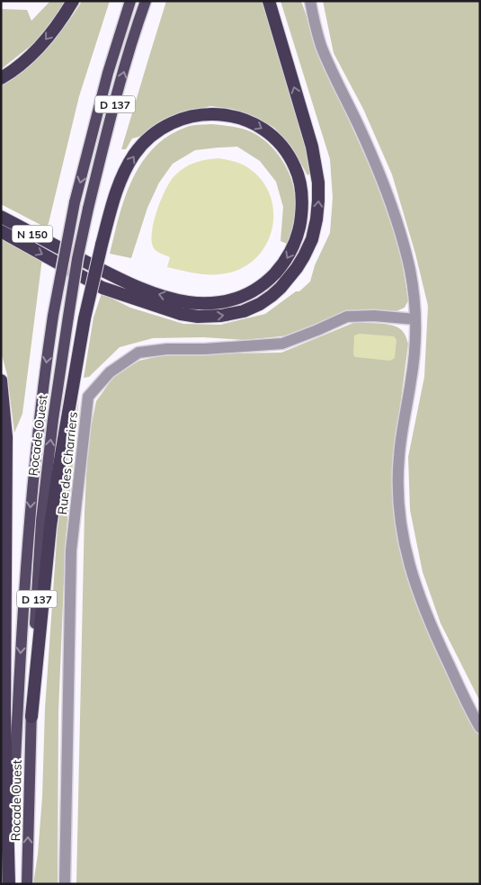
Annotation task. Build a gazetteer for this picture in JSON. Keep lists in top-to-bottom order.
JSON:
{
  "streets": {
    "highway": ["N 150"],
    "main road": ["D 137", "Rocade Ouest"],
    "street": ["Rue des Charriers"]
  },
  "crossings": [
    ["N 150", "Rocade Ouest"]
  ]
}
